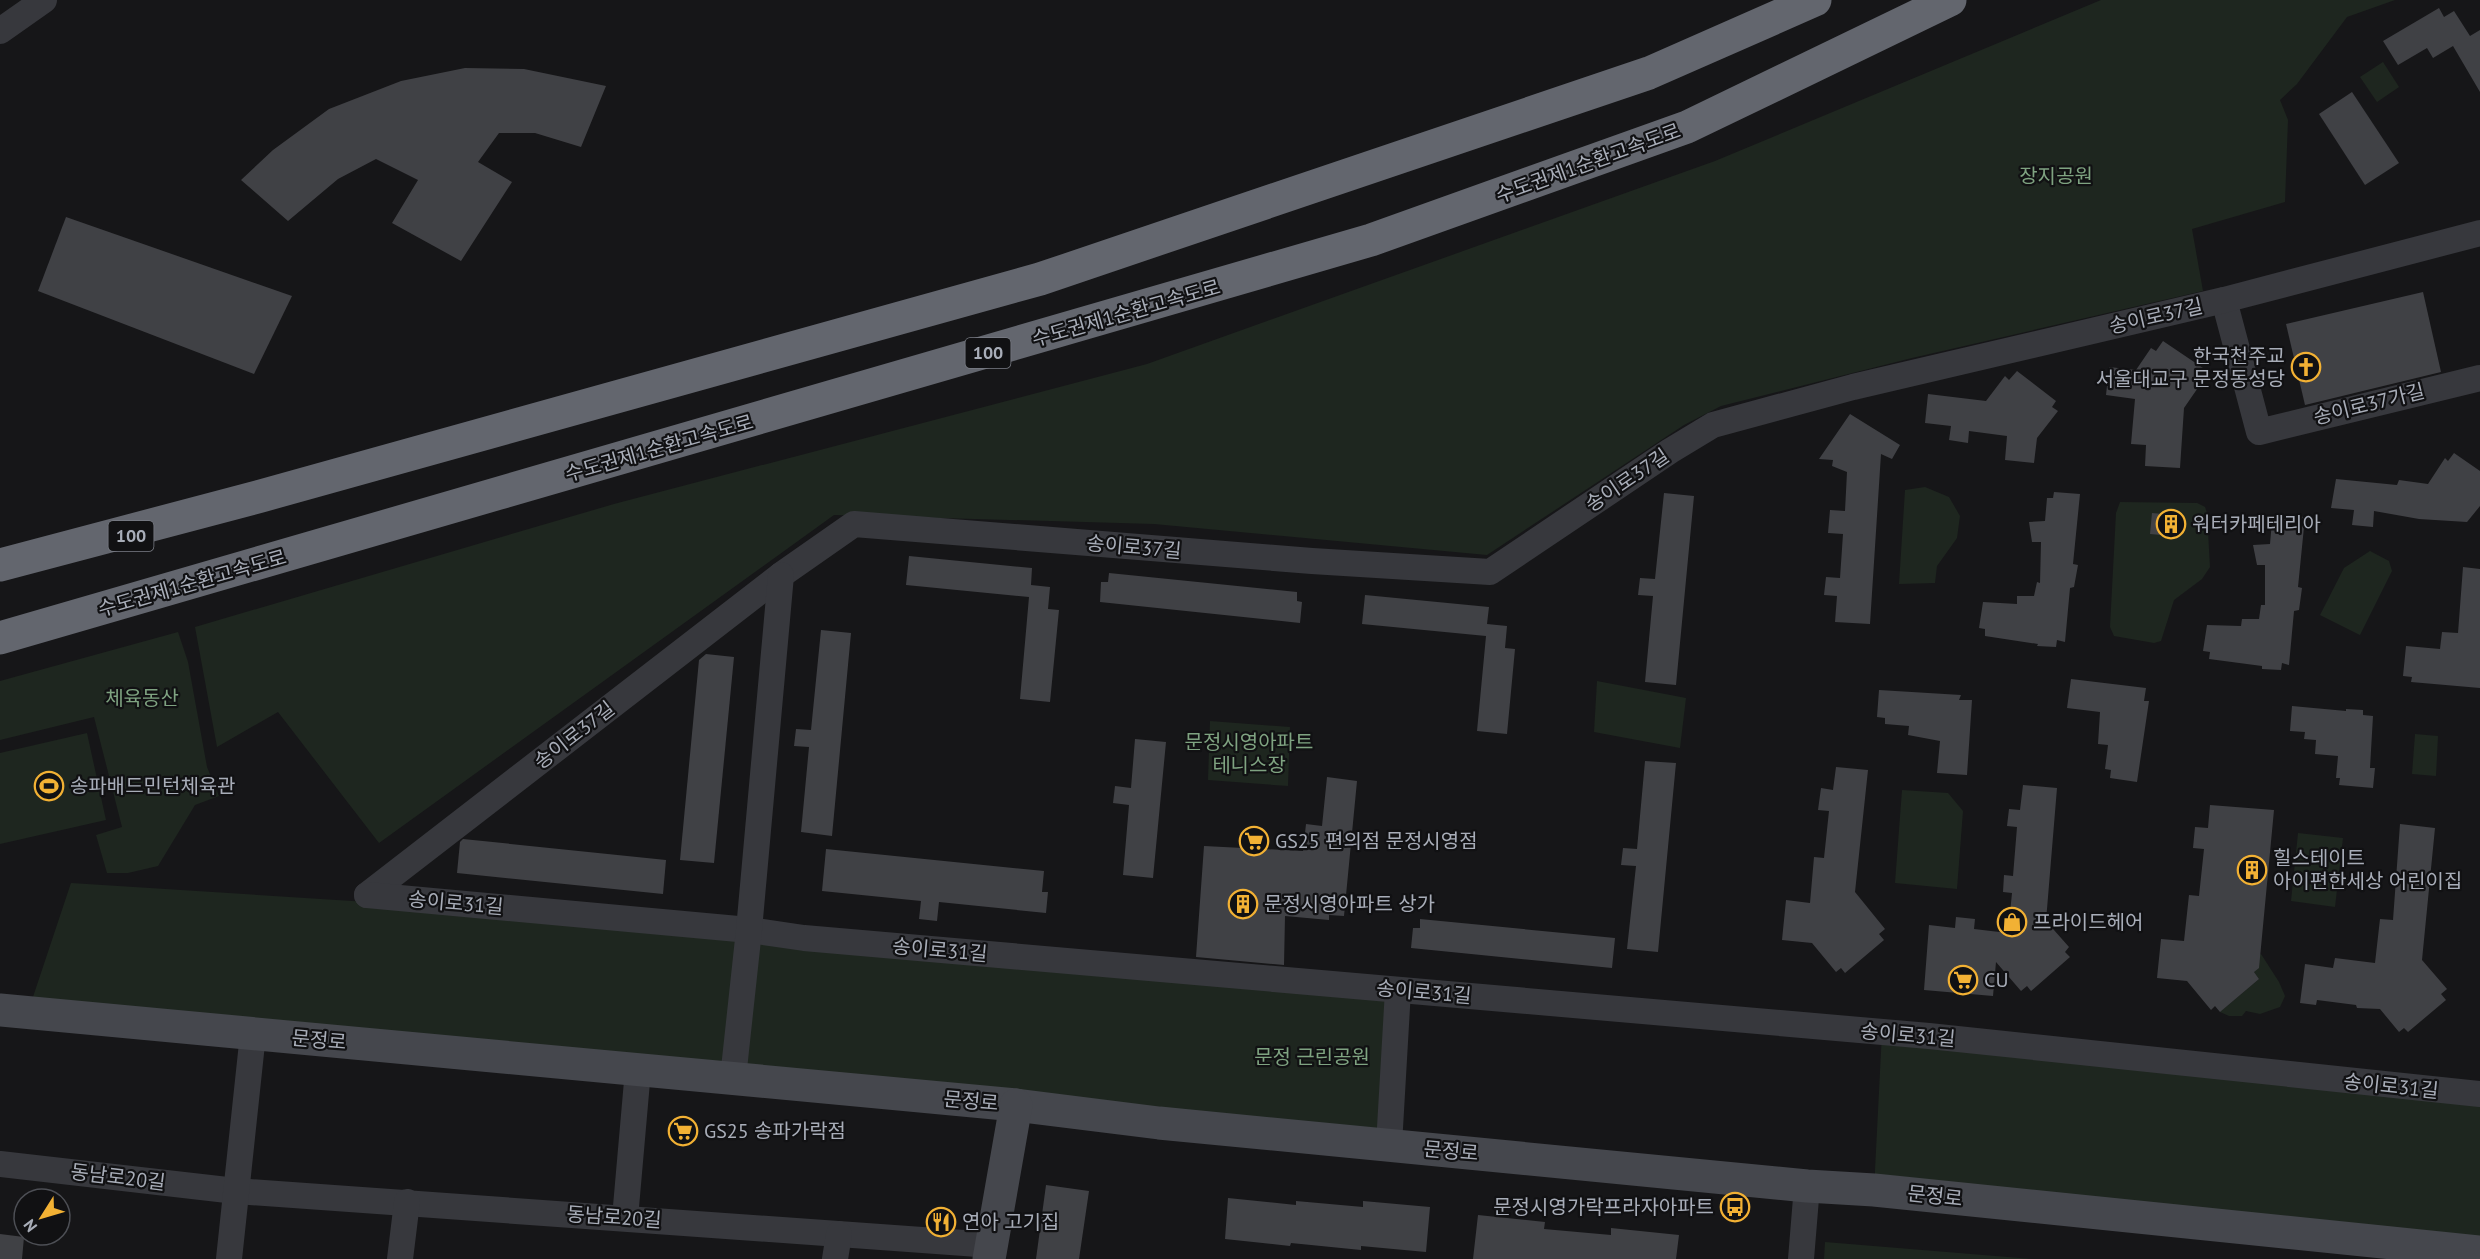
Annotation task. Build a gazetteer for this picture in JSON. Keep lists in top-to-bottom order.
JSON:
{
  "streets": {
    "highway": ["수도권제1순환고속도로", "100"],
    "street": [
      "송이로37길",
      "송이로37가길",
      "송이로31길",
      "문정로",
      "동남로20길"
    ]
  },
  "crossings": [
    ["송이로37길", "송이로37가길"],
    ["송이로37길", "송이로31길"]
  ],
  "parks": [
    "장지공원",
    "체육동산",
    "문정시영아파트 테니스장",
    "문정 근린공원"
  ],
  "places": {
    "church": ["한국천주교 서울대교구 문정동성당"],
    "building": ["워터카페테리아", "힐스테이트 아이편한세상 어린이집", "문정시영아파트 상가"],
    "sports": ["송파배드민턴체육관"],
    "supermarket": ["GS25 편의점 문정시영점", "CU", "GS25 송파가락점"],
    "shop": ["프라이드헤어"],
    "bus stop": ["문정시영가락프라자아파트"],
    "restaurant": ["연아 고기집"]
  },
  "north": "bottom left"
}
